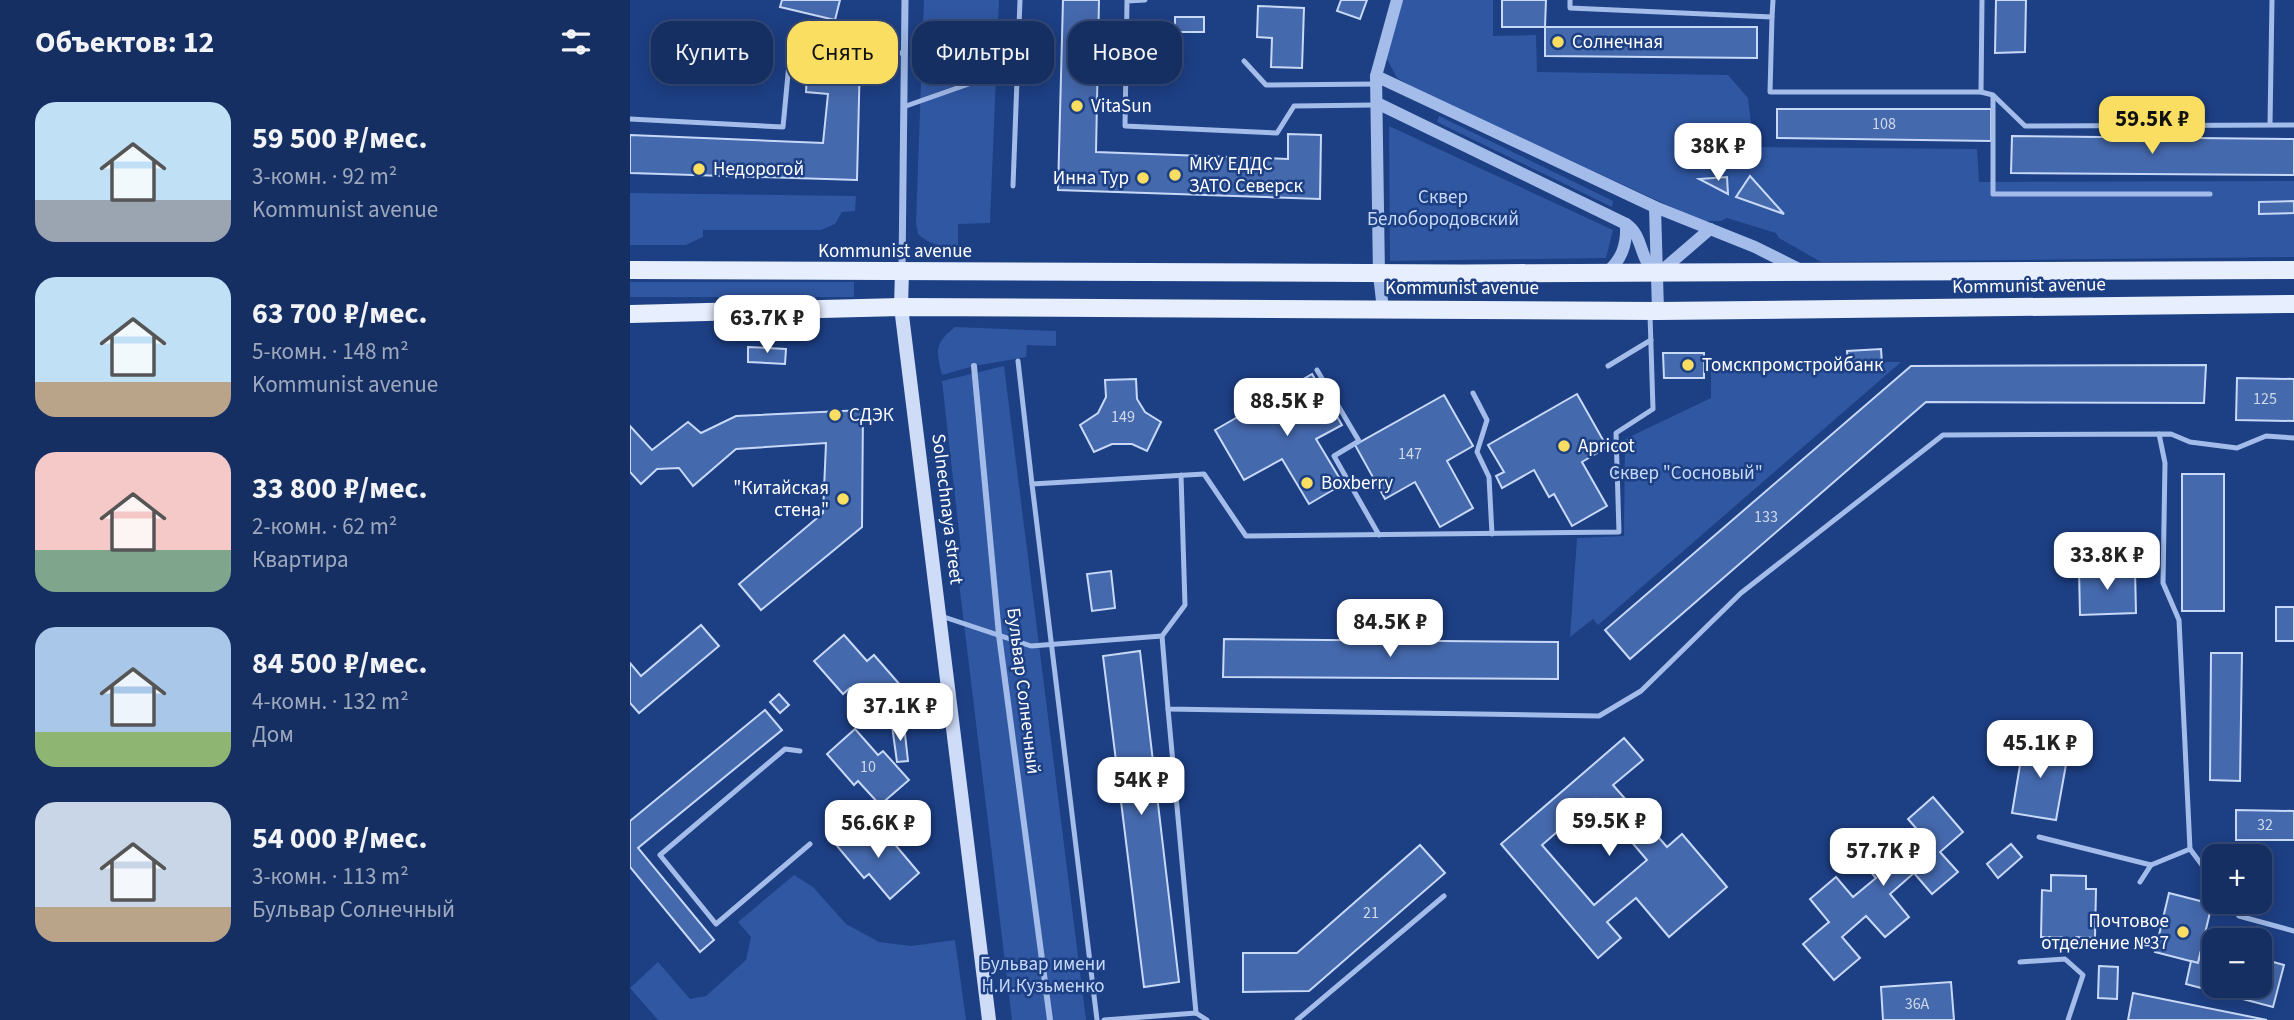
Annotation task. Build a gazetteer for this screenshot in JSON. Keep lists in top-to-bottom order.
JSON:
{
  "streets": {
    "main road": ["Kommunist avenue", "Solnechnaya street"],
    "street": ["Бульвар Солнечный"]
  },
  "crossings": [
    ["Kommunist avenue", "Solnechnaya street"]
  ],
  "parks": ["Сквер Белобородовский", "Сквер \"Сосновый\"", "Бульвар имени Н.И.Кузьменко"],
  "places": [
    "Солнечная",
    "VitaSun",
    "Недорогой",
    "МКУ ЕДДС ЗАТО Северск",
    "Инна Тур",
    "Томскпромстройбанк",
    "СДЭК",
    "Apricot",
    "Boxberry",
    "\"Китайская стена\"",
    "Почтовое отделение №37"
  ],
  "house_numbers": [
    "108",
    "125",
    "149",
    "147",
    "133",
    "10",
    "32",
    "21",
    "36А"
  ],
  "page": {
    "heading": "Объектов: 12",
    "chip": [
      "Купить",
      "Снять",
      "Фильтры",
      "Новое"
    ],
    "list": [
      {
        "name": "59 500 ₽/мес.",
        "note": "3-комн. · 92 m² · Kommunist avenue"
      },
      {
        "name": "63 700 ₽/мес.",
        "note": "5-комн. · 148 m² · Kommunist avenue"
      },
      {
        "name": "33 800 ₽/мес.",
        "note": "2-комн. · 62 m² · Квартира"
      },
      {
        "name": "84 500 ₽/мес.",
        "note": "4-комн. · 132 m² · Дом"
      },
      {
        "name": "54 000 ₽/мес.",
        "note": "3-комн. · 113 m² · Бульвар Солнечный"
      }
    ],
    "price": [
      "59.5K ₽",
      "38K ₽",
      "63.7K ₽",
      "88.5K ₽",
      "33.8K ₽",
      "84.5K ₽",
      "37.1K ₽",
      "45.1K ₽",
      "54K ₽",
      "59.5K ₽",
      "56.6K ₽",
      "57.7K ₽"
    ],
    "map_buttons": ["+", "−"]
  }
}
